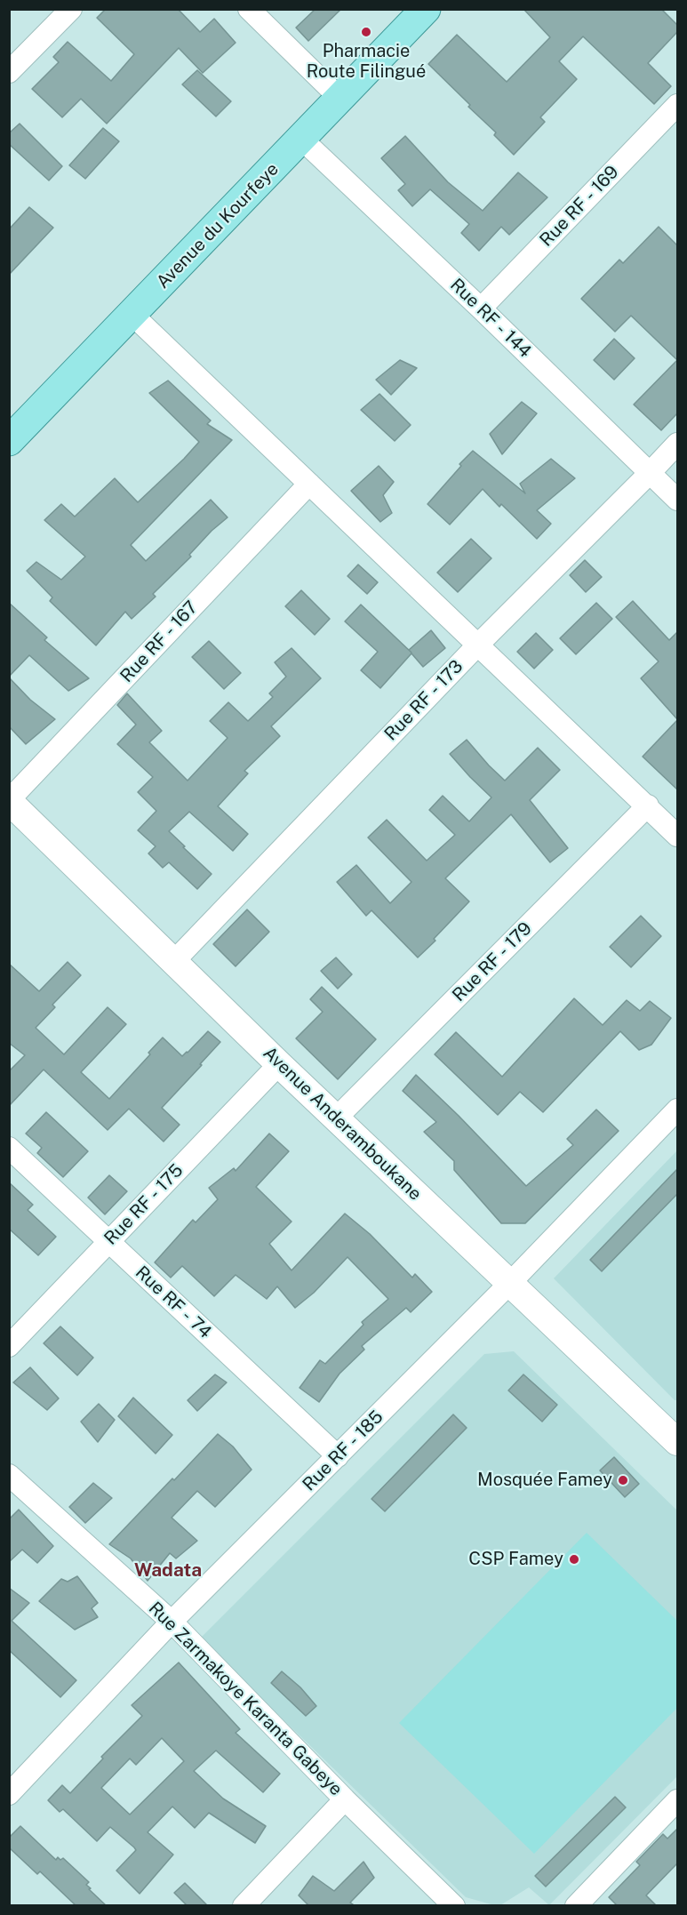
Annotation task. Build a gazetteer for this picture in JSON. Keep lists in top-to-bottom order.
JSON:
{
  "streets": {
    "main road": ["Avenue du Kourfeye"],
    "street": [
      "Rue RF - 169",
      "Rue RF - 144",
      "Rue RF - 167",
      "Rue RF - 173",
      "Rue RF - 179",
      "Avenue Anderamboukane",
      "Rue RF - 175",
      "Rue RF - 74",
      "Rue RF - 185",
      "Rue Zarmakoye Karanta Gabeye"
    ]
  },
  "crossings": [
    ["Rue RF - 169", "Rue RF - 144"],
    ["Avenue du Kourfeye", "Rue RF - 144"],
    ["Rue RF - 144", "Rue RF - 173"],
    ["Rue RF - 167", "Avenue Anderamboukane"],
    ["Rue RF - 173", "Avenue Anderamboukane"],
    ["Rue RF - 179", "Avenue Anderamboukane"],
    ["Avenue Anderamboukane", "Rue RF - 175"],
    ["Avenue Anderamboukane", "Rue RF - 185"],
    ["Rue RF - 175", "Rue RF - 74"],
    ["Rue RF - 74", "Rue RF - 185"],
    ["Rue RF - 185", "Rue Zarmakoye Karanta Gabeye"]
  ],
  "districts": ["Wadata"],
  "places": ["Pharmacie Route Filingué", "Mosquée Famey", "CSP Famey"]
}
